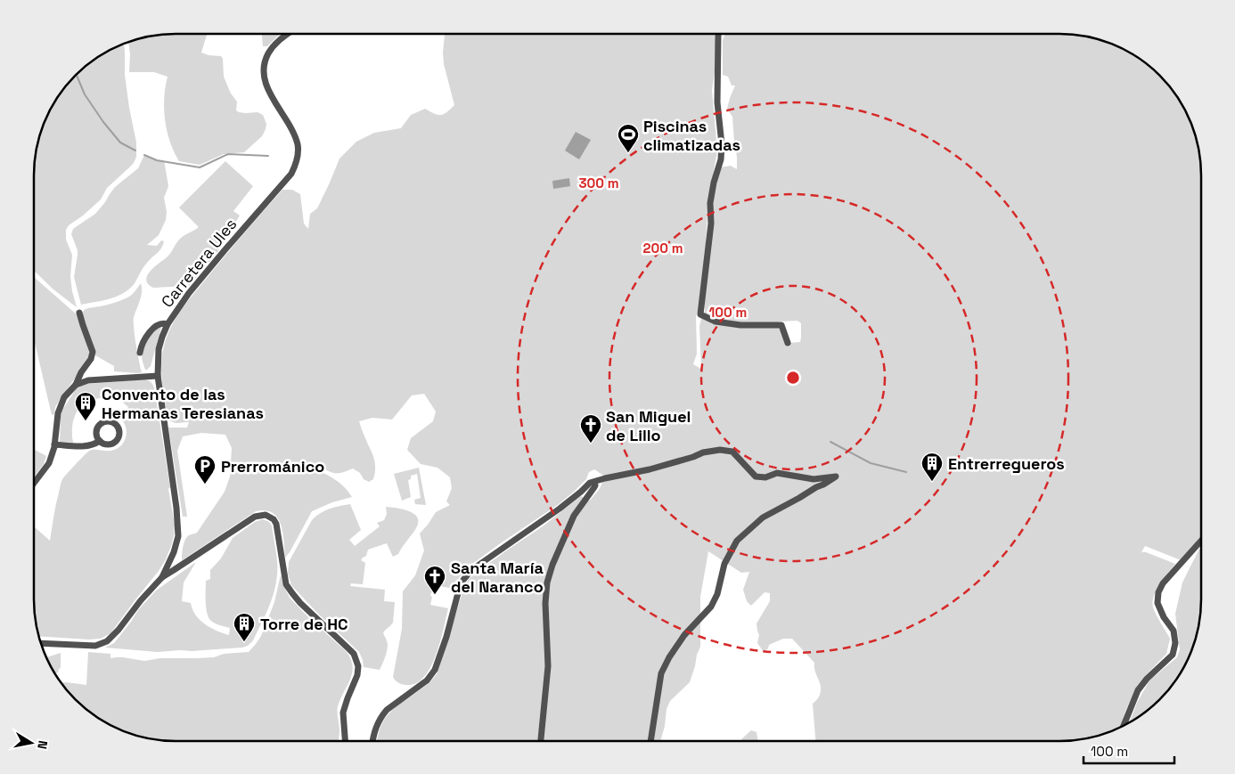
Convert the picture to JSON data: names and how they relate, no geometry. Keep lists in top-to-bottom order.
{
  "streets": {
    "street": ["Carretera Ules"]
  },
  "places": {
    "sports": ["Piscinas climatizadas"],
    "building": ["Convento de las Hermanas Teresianas", "Entrerregueros", "Torre de HC"],
    "church": ["San Miguel de Lillo", "Santa María del Naranco"],
    "parking": ["Prerrománico"]
  },
  "scale_bar": "100 m",
  "north": "right",
  "rings": ["300 m", "200 m", "100 m"]
}
